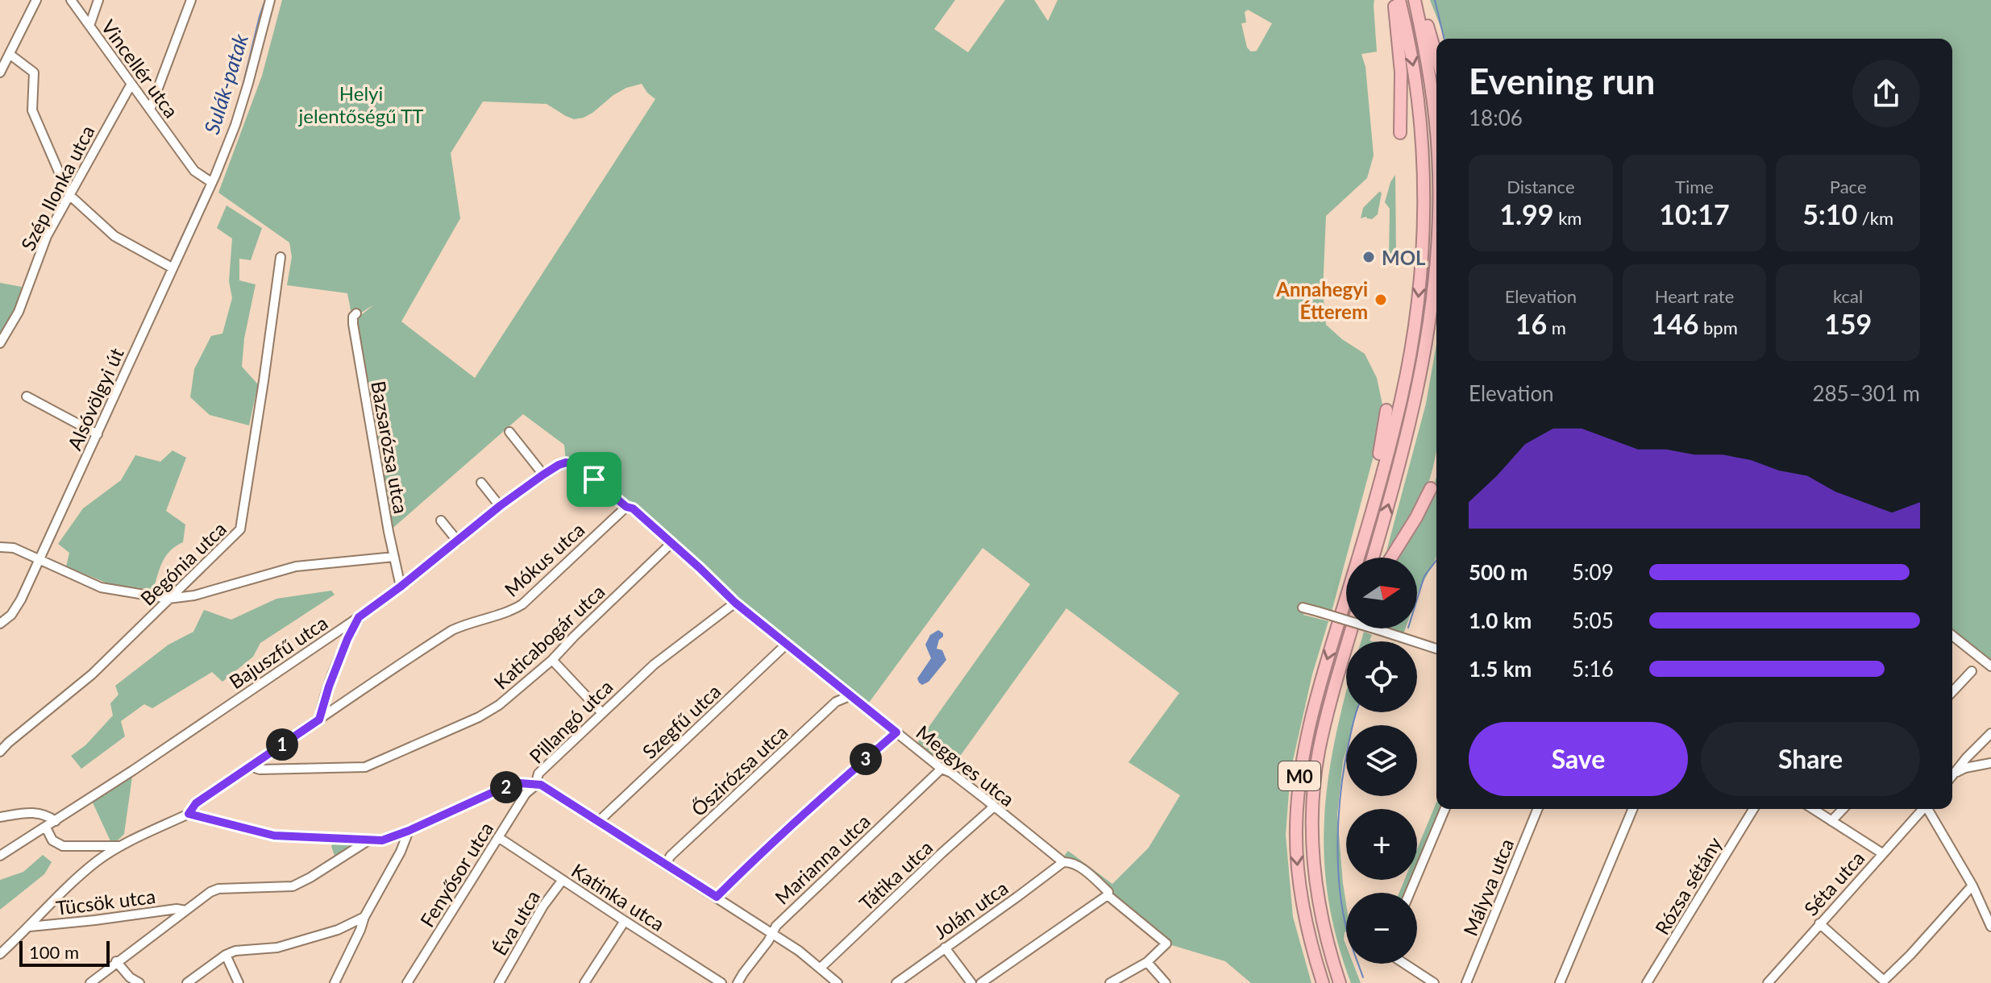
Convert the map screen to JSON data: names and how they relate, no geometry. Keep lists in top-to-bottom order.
{
  "streets": {
    "highway": ["M0"],
    "street": [
      "Vincellér utca",
      "Szép Ilonka utca",
      "Alsóvölgyi út",
      "Bazsarózsa utca",
      "Mókus utca",
      "Begónia utca",
      "Katicabogár utca",
      "Bajuszfű utca",
      "Pillangó utca",
      "Szegfű utca",
      "Meggyes utca",
      "Őszirózsa utca",
      "Marianna utca",
      "Fenyősor utca",
      "Tátika utca",
      "Séta utca",
      "Rózsa sétány",
      "Mályva utca",
      "Katinka utca",
      "Tücsök utca",
      "Jolán utca",
      "Éva utca"
    ]
  },
  "crossings": [
    ["Vincellér utca", "Szép Ilonka utca"],
    ["Vincellér utca", "Alsóvölgyi út"],
    ["Bazsarózsa utca", "Bajuszfű utca"],
    ["Mókus utca", "Katicabogár utca"],
    ["Mókus utca", "Pillangó utca"],
    ["Mókus utca", "Meggyes utca"],
    ["Mókus utca", "Tücsök utca"],
    ["Katicabogár utca", "Meggyes utca"],
    ["Bajuszfű utca", "Meggyes utca"],
    ["Pillangó utca", "Meggyes utca"],
    ["Pillangó utca", "Fenyősor utca"],
    ["Szegfű utca", "Meggyes utca"],
    ["Meggyes utca", "Őszirózsa utca"],
    ["Meggyes utca", "Marianna utca"],
    ["Meggyes utca", "Tátika utca"],
    ["Meggyes utca", "Jolán utca"],
    ["Fenyősor utca", "Katinka utca"],
    ["Katinka utca", "Éva utca"]
  ],
  "water": ["Sulák-patak"],
  "parks": ["Helyi jelentőségű TT"],
  "places": ["MOL", "Annahegyi Étterem"],
  "scale_bar": "100 m",
  "north": "right",
  "page": {
    "heading": ["Evening run", "18:06"],
    "stats": [
      ["Distance", "1.99 km"],
      ["Time", "10:17"],
      ["Pace", "5:10 /km"],
      ["Elevation", "16 m"],
      ["Heart rate", "146 bpm"],
      ["kcal", "159"]
    ],
    "chart": ["Elevation", "285–301 m"],
    "list": [
      {
        "name": "500 m",
        "note": "5:09"
      },
      {
        "name": "1.0 km",
        "note": "5:05"
      },
      {
        "name": "1.5 km",
        "note": "5:16"
      }
    ],
    "map_buttons": ["+", "−"],
    "buttons": ["Save", "Share"],
    "pins": ["1", "3", "2"],
    "scale": "100 m"
  }
}
